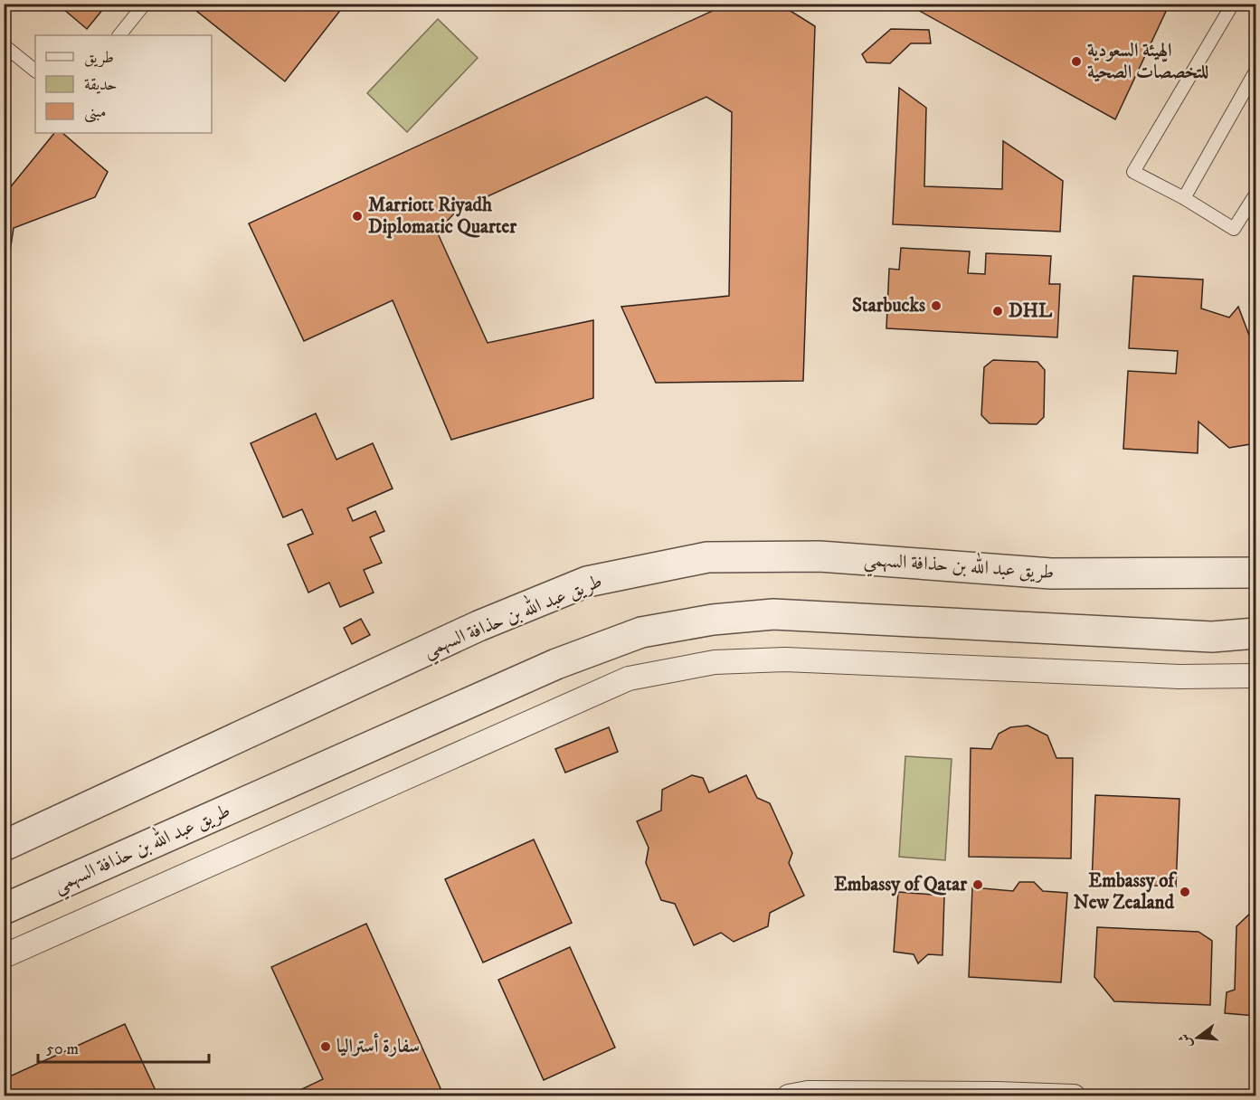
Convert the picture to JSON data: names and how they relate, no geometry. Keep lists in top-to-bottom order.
{
  "streets": {
    "street": ["طريق عبد الله بن حذافة السهمي"]
  },
  "places": [
    "الهيئة السعودية للتخصصّات الصحية",
    "Marriott Riyadh Diplomatic Quarter",
    "Starbucks",
    "DHL",
    "Embassy of Qatar",
    "Embassy of New Zealand",
    "سفارة أستراليا"
  ],
  "legend": ["طريق", "حديقة", "مبنى"],
  "scale_bar": "50 m",
  "north": "left"
}
